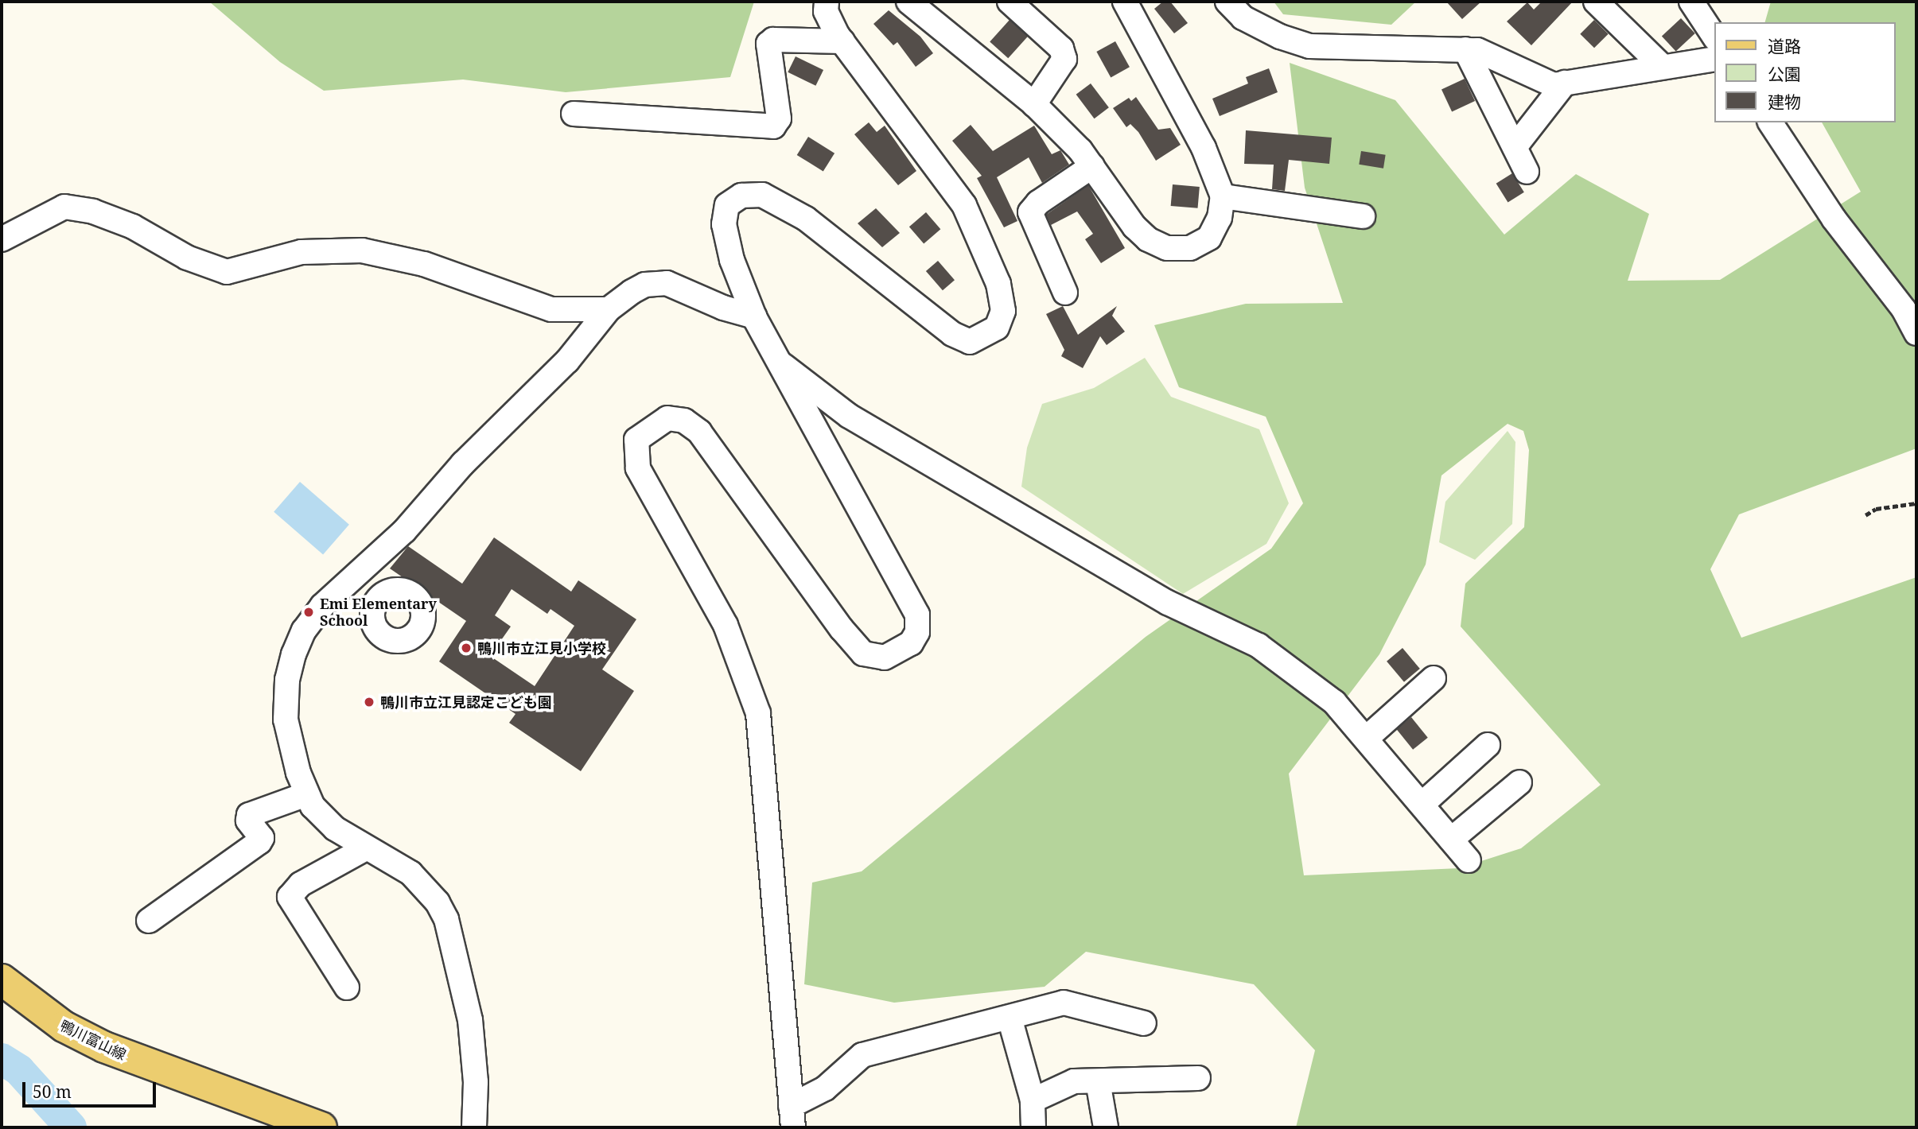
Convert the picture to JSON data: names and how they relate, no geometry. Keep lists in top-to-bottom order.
{
  "streets": {
    "main road": ["鴨川富山線"]
  },
  "places": ["Emi Elementary School", "鴨川市立江見小学校", "鴨川市立江見認定こども園"],
  "legend": ["道路", "公園", "建物"],
  "scale_bar": "50 m"
}
